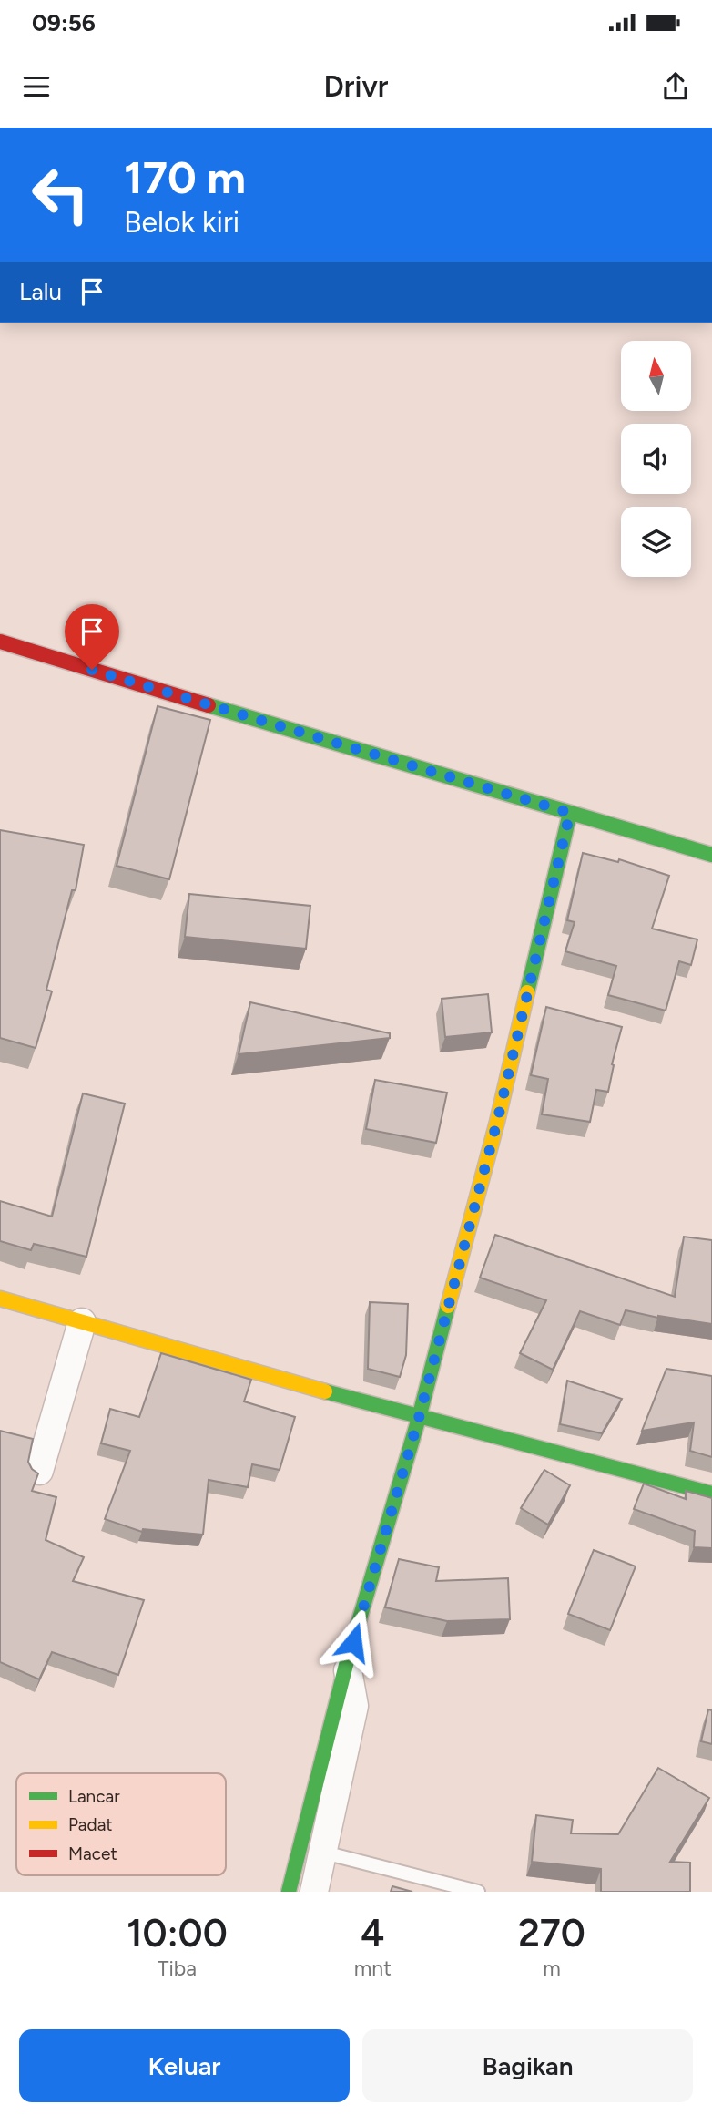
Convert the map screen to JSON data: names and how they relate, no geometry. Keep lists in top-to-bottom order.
{
  "legend": ["Lancar", "Padat", "Macet"],
  "north": "top",
  "page": {
    "status": "09:56",
    "header": "Drivr",
    "turn": ["170 m", "Belok kiri"],
    "then": "Lalu",
    "eta": [
      "10:00",
      "Tiba",
      "4",
      "mnt",
      "270",
      "m"
    ],
    "buttons": ["Keluar", "Bagikan"]
  }
}
